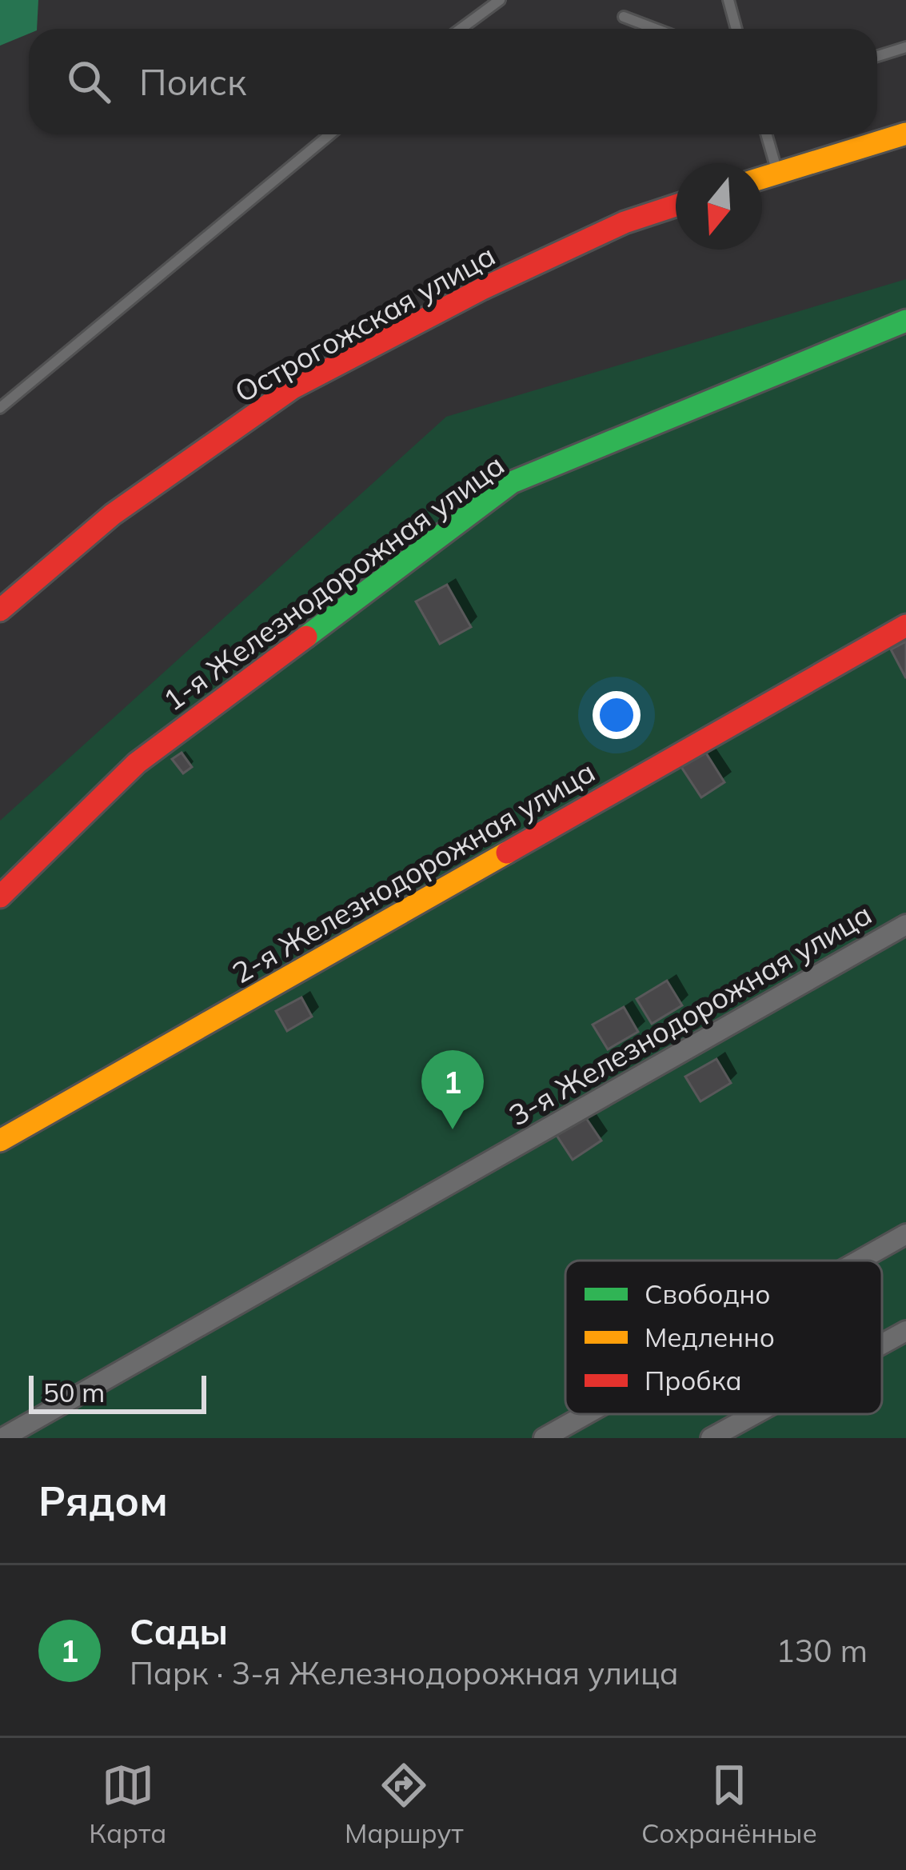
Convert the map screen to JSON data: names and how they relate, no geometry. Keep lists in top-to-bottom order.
{
  "streets": {
    "street": [
      "Острогожская улица",
      "1-я Железнодорожная улица",
      "2-я Железнодорожная улица",
      "3-я Железнодорожная улица"
    ]
  },
  "legend": ["Свободно", "Медленно", "Пробка"],
  "scale_bar": "50 m",
  "north": "bottom",
  "page": {
    "search": "Поиск",
    "pins": "1",
    "scale": "50 m",
    "heading": "Рядом",
    "list": [
      {
        "mark": "1",
        "name": "Сады",
        "note": "Парк · 3-я Железнодорожная улица",
        "value": "130 m"
      }
    ],
    "nav": ["Карта", "Маршрут", "Сохранённые"]
  }
}
